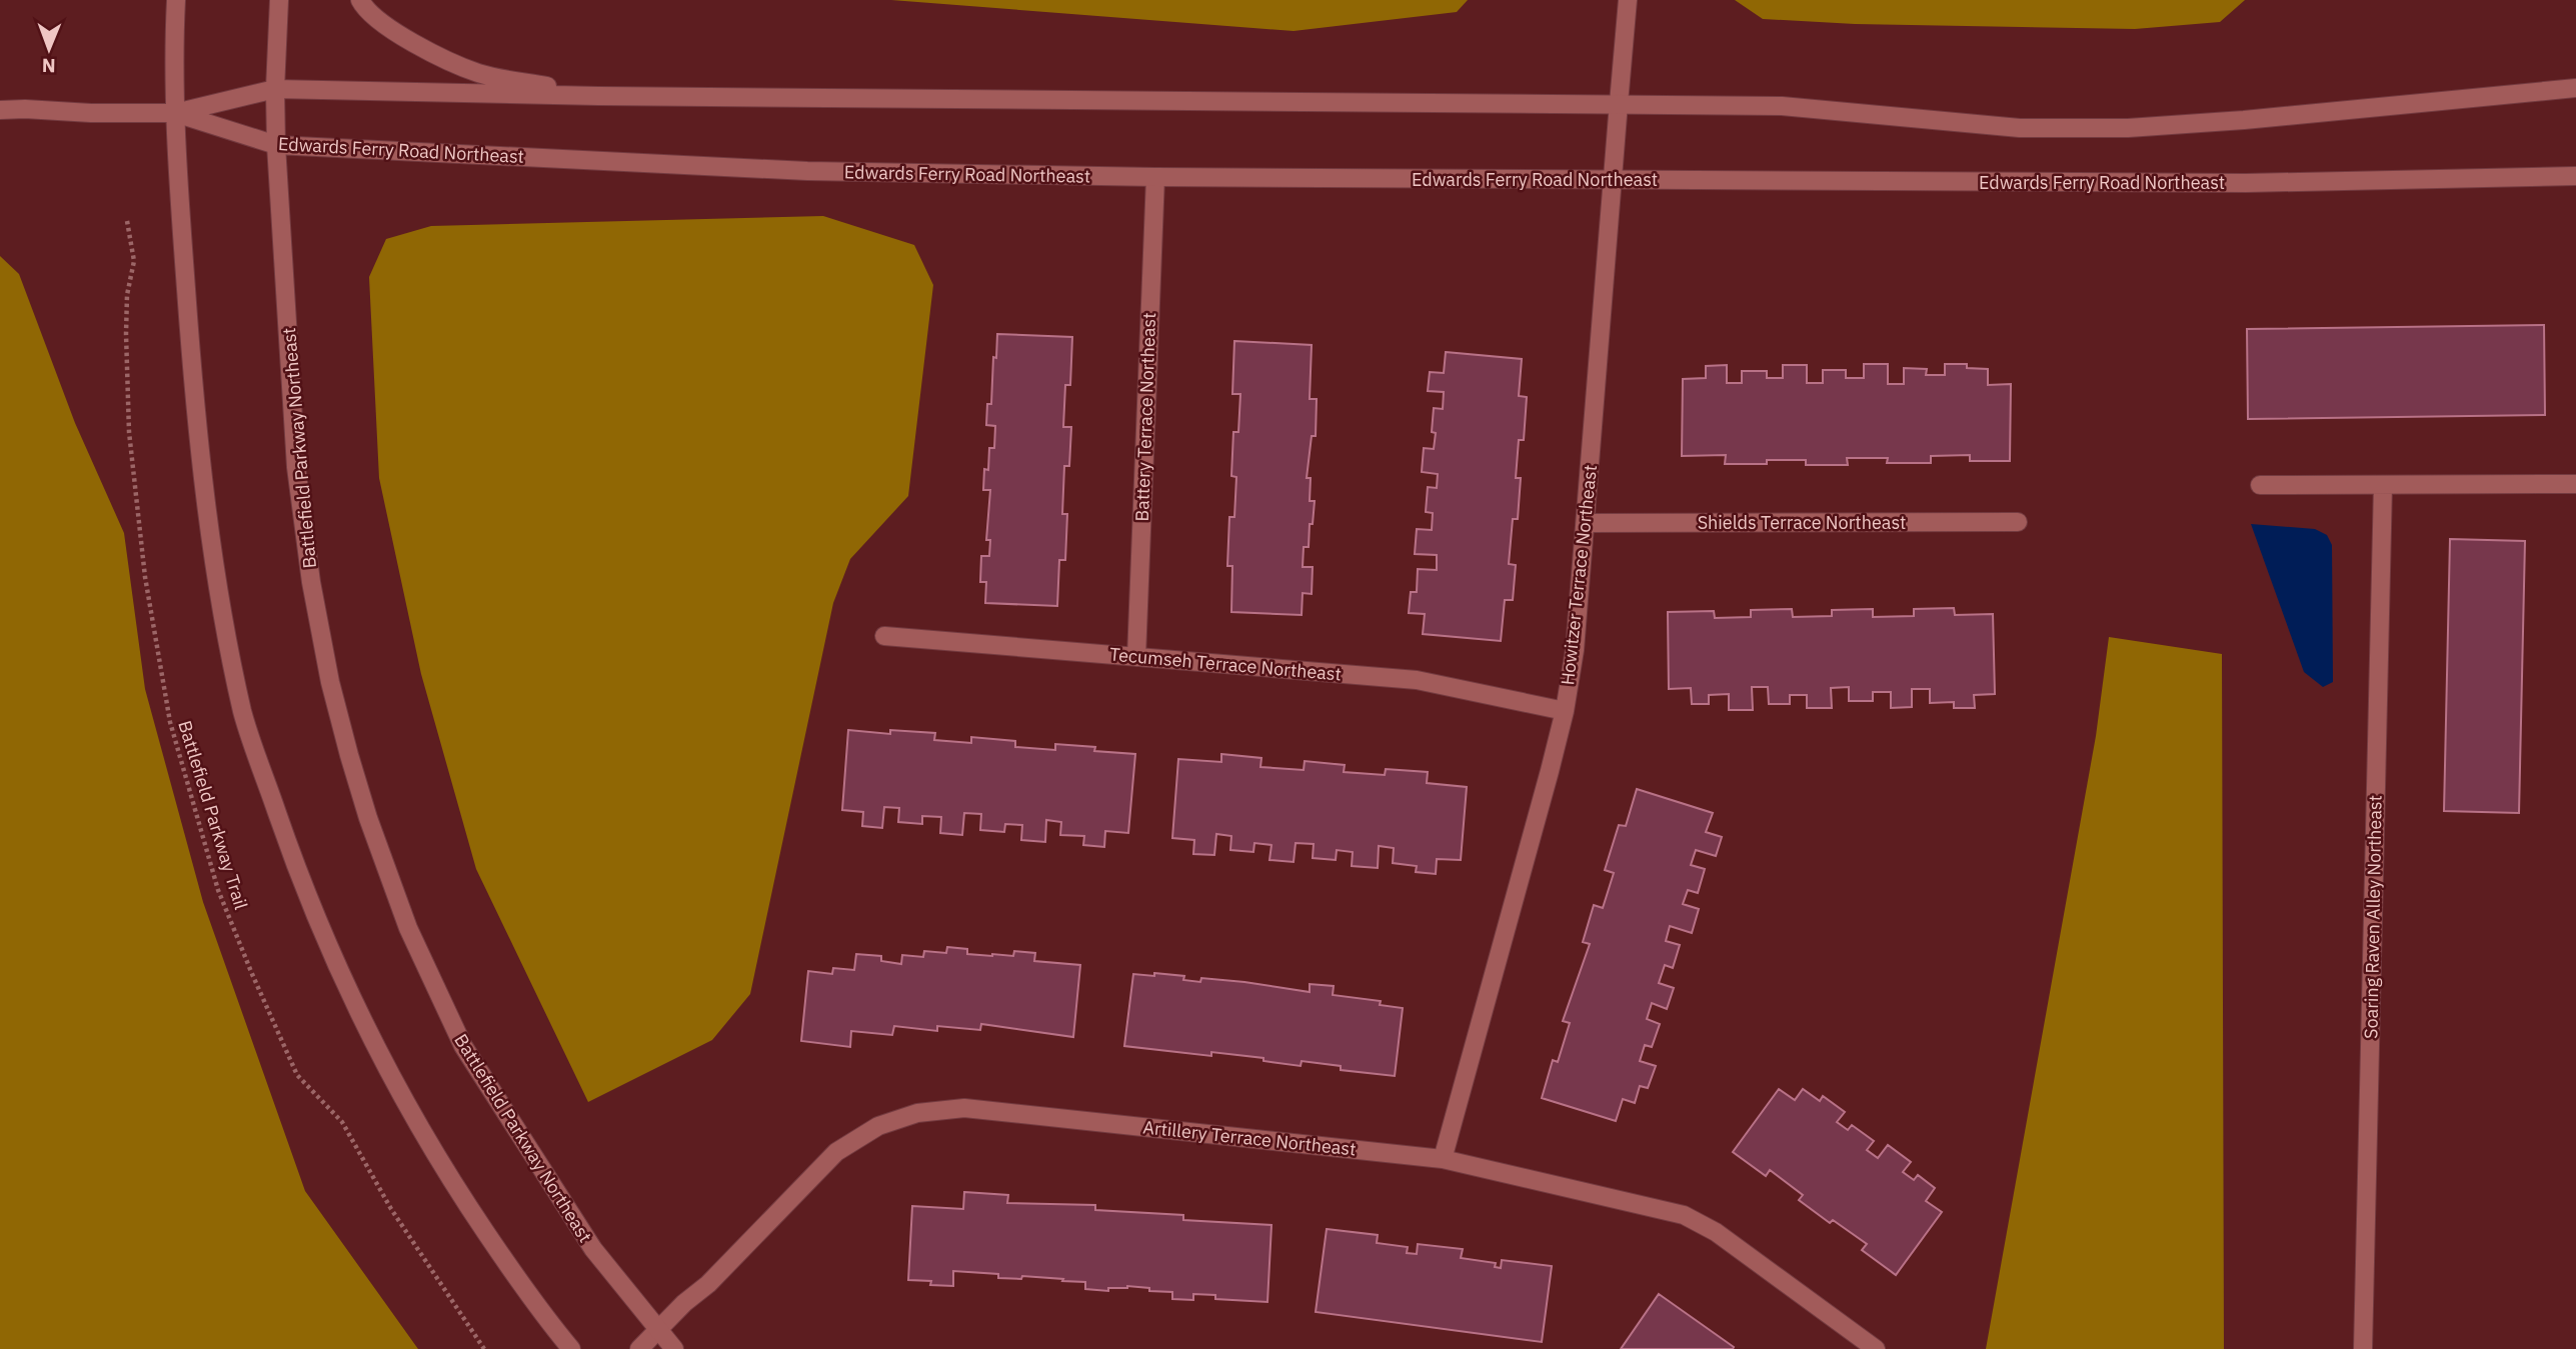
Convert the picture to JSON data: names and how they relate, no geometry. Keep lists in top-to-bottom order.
{
  "streets": {
    "main road": [
      "Edwards Ferry Road Northeast",
      "Battery Terrace Northeast",
      "Battlefield Parkway Northeast",
      "Shields Terrace Northeast",
      "Howitzer Terrace Northeast",
      "Tecumseh Terrace Northeast",
      "Soaring Raven Alley Northeast",
      "Artillery Terrace Northeast"
    ],
    "path": ["Battlefield Parkway Trail"]
  },
  "crossings": [
    ["Edwards Ferry Road Northeast", "Battery Terrace Northeast"],
    ["Edwards Ferry Road Northeast", "Battlefield Parkway Northeast"],
    ["Edwards Ferry Road Northeast", "Howitzer Terrace Northeast"],
    ["Battery Terrace Northeast", "Tecumseh Terrace Northeast"],
    ["Battlefield Parkway Northeast", "Artillery Terrace Northeast"],
    ["Shields Terrace Northeast", "Howitzer Terrace Northeast"],
    ["Howitzer Terrace Northeast", "Tecumseh Terrace Northeast"],
    ["Howitzer Terrace Northeast", "Artillery Terrace Northeast"]
  ],
  "north": "bottom"
}
